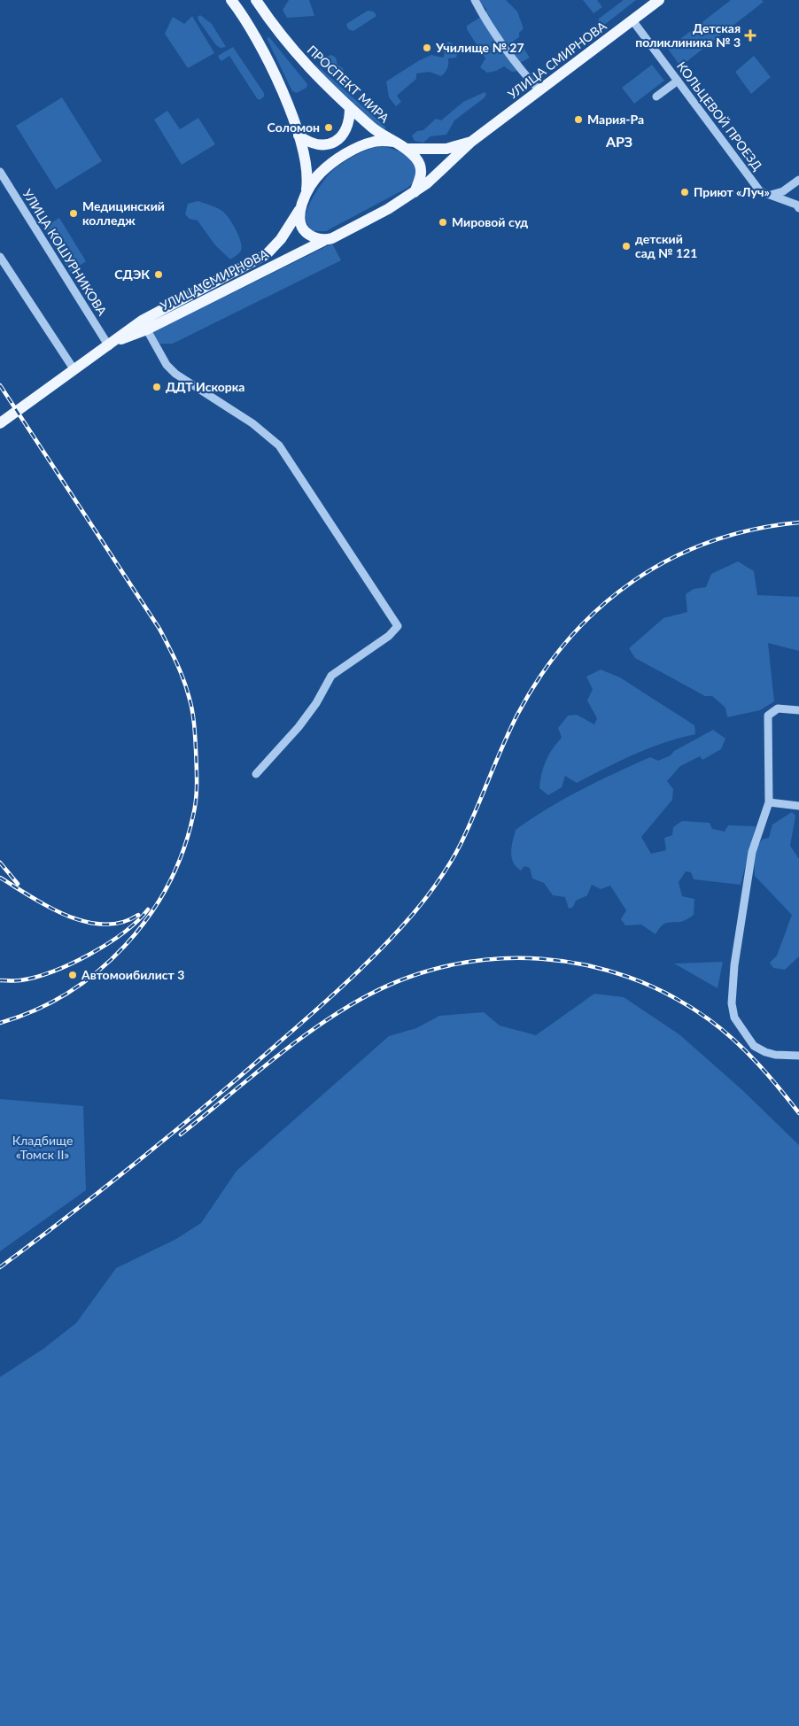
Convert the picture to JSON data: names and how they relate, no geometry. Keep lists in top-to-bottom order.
{
  "streets": {
    "main road": ["УЛИЦА СМИРНОВА", "ПРОСПЕКТ МИРА"],
    "street": ["КОЛЬЦЕВОЙ ПРОЕЗД", "УЛИЦА КОШУРНИКОВА"]
  },
  "crossings": [
    ["УЛИЦА СМИРНОВА", "ПРОСПЕКТ МИРА"],
    ["УЛИЦА СМИРНОВА", "КОЛЬЦЕВОЙ ПРОЕЗД"],
    ["УЛИЦА СМИРНОВА", "УЛИЦА КОШУРНИКОВА"]
  ],
  "districts": ["АРЗ"],
  "parks": ["Кладбище «Томск II»"],
  "places": {
    "health": ["Детская поликлиника № 3"],
    "other": [
      "Училище № 27",
      "Мария-Ра",
      "Соломон",
      "Приют «Луч»",
      "Медицинский колледж",
      "Мировой суд",
      "детский сад № 121",
      "СДЭК",
      "ДДТ Искорка",
      "Автомоибилист 3"
    ]
  }
}
